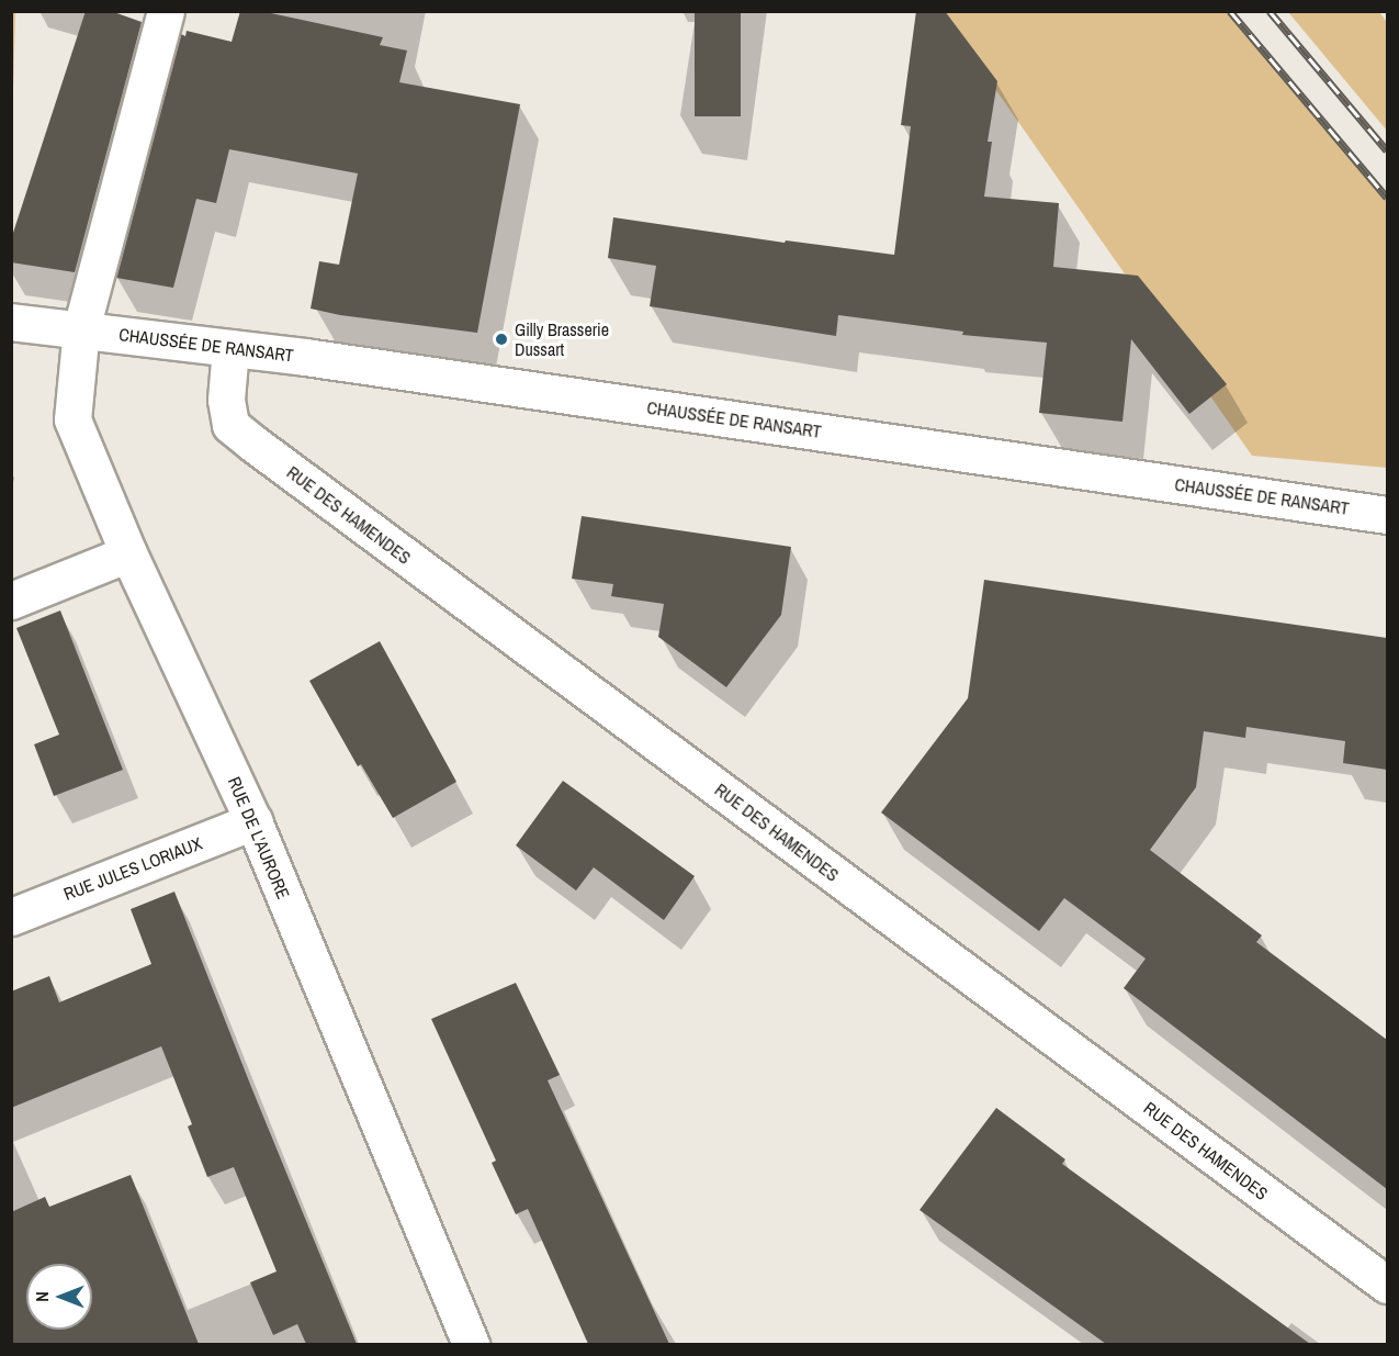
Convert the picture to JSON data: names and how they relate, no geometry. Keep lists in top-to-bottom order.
{
  "streets": {
    "street": [
      "CHAUSSÉE DE RANSART",
      "RUE DES HAMENDES",
      "RUE DE L'AURORE",
      "RUE JULES LORIAUX"
    ]
  },
  "crossings": [
    ["CHAUSSÉE DE RANSART", "RUE DES HAMENDES"],
    ["CHAUSSÉE DE RANSART", "RUE DE L'AURORE"],
    ["RUE DE L'AURORE", "RUE JULES LORIAUX"]
  ],
  "places": ["Gilly Brasserie Dussart"],
  "north": "left"
}
